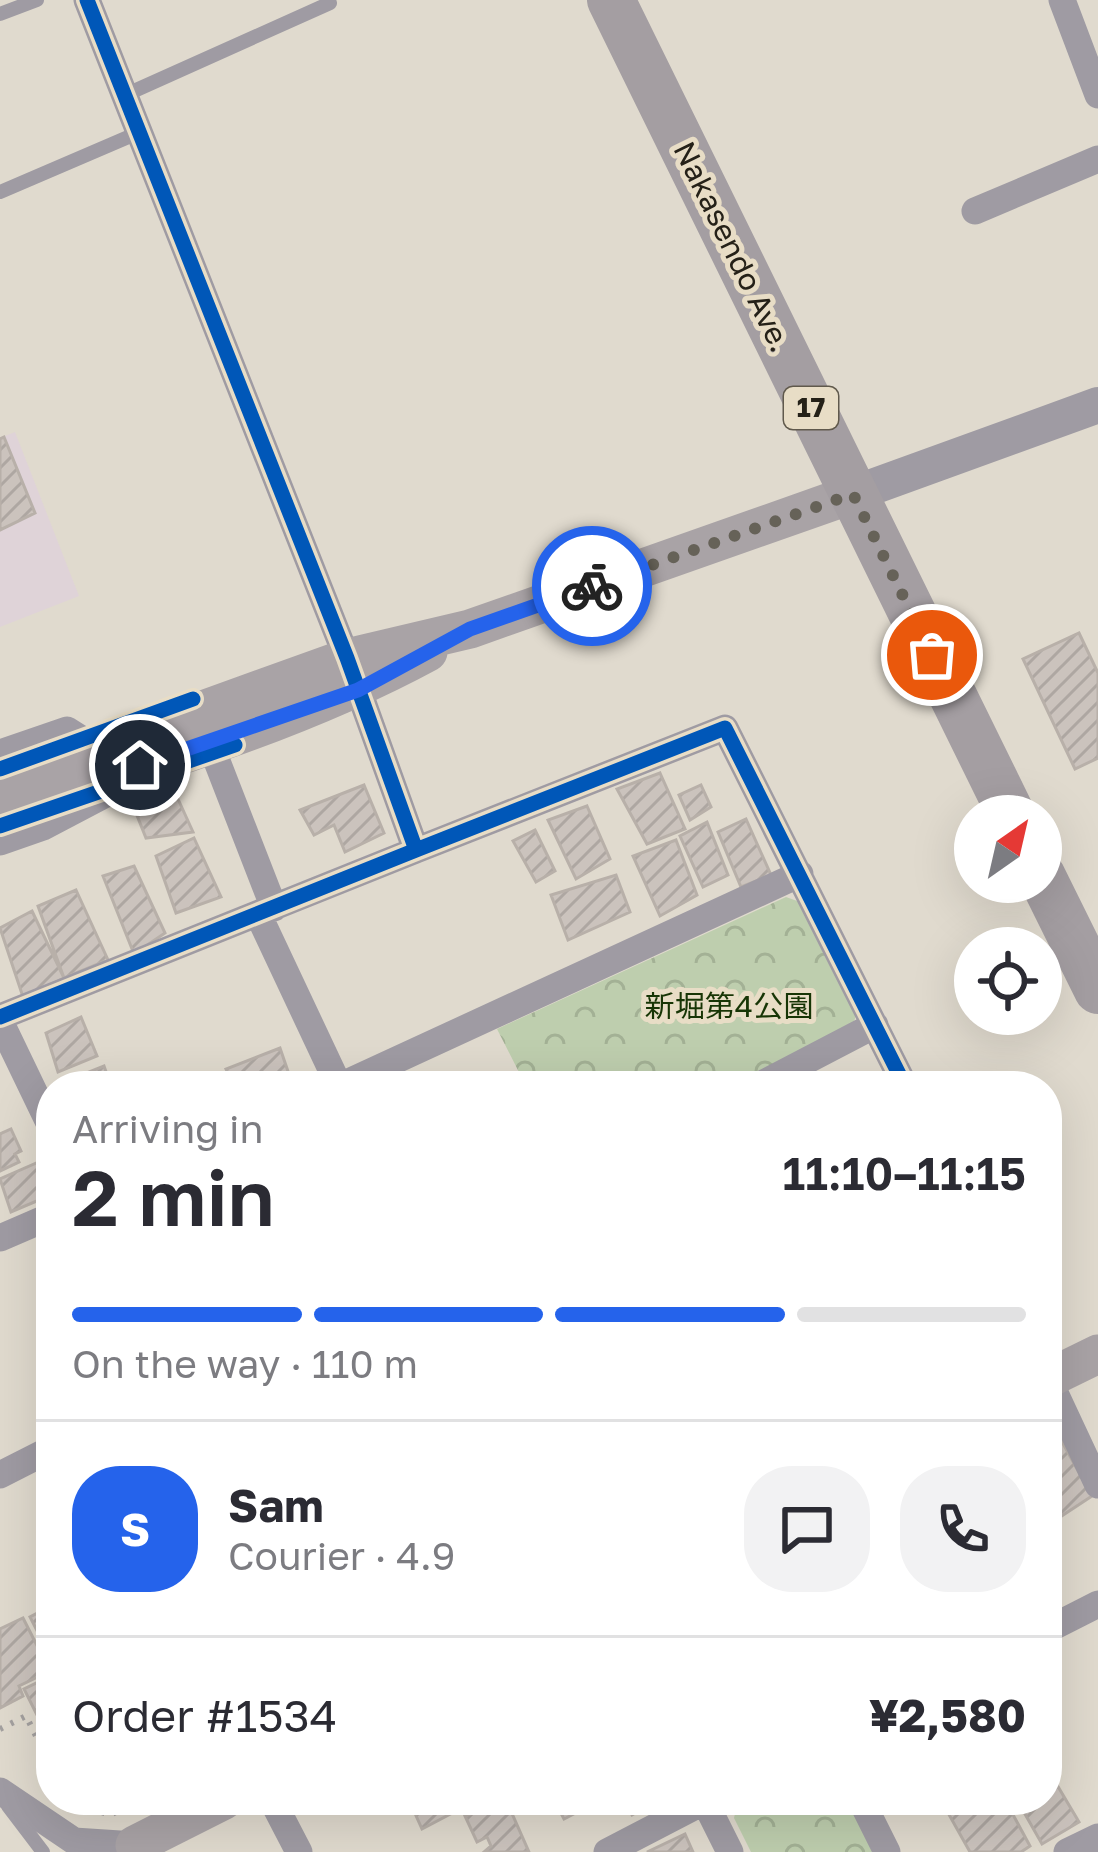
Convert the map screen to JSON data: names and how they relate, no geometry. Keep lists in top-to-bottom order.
{
  "streets": {
    "highway": ["Nakasendo Ave.", "17"]
  },
  "parks": ["新堀第4公園"],
  "north": "top right",
  "page": {
    "heading": ["2 min", "Arriving in", "11:10–11:15"],
    "panel": [
      "Sam",
      "Courier · 4.9",
      "Order #1534",
      "¥2,580"
    ],
    "bar": "On the way · 110 m",
    "round": "S"
  }
}
